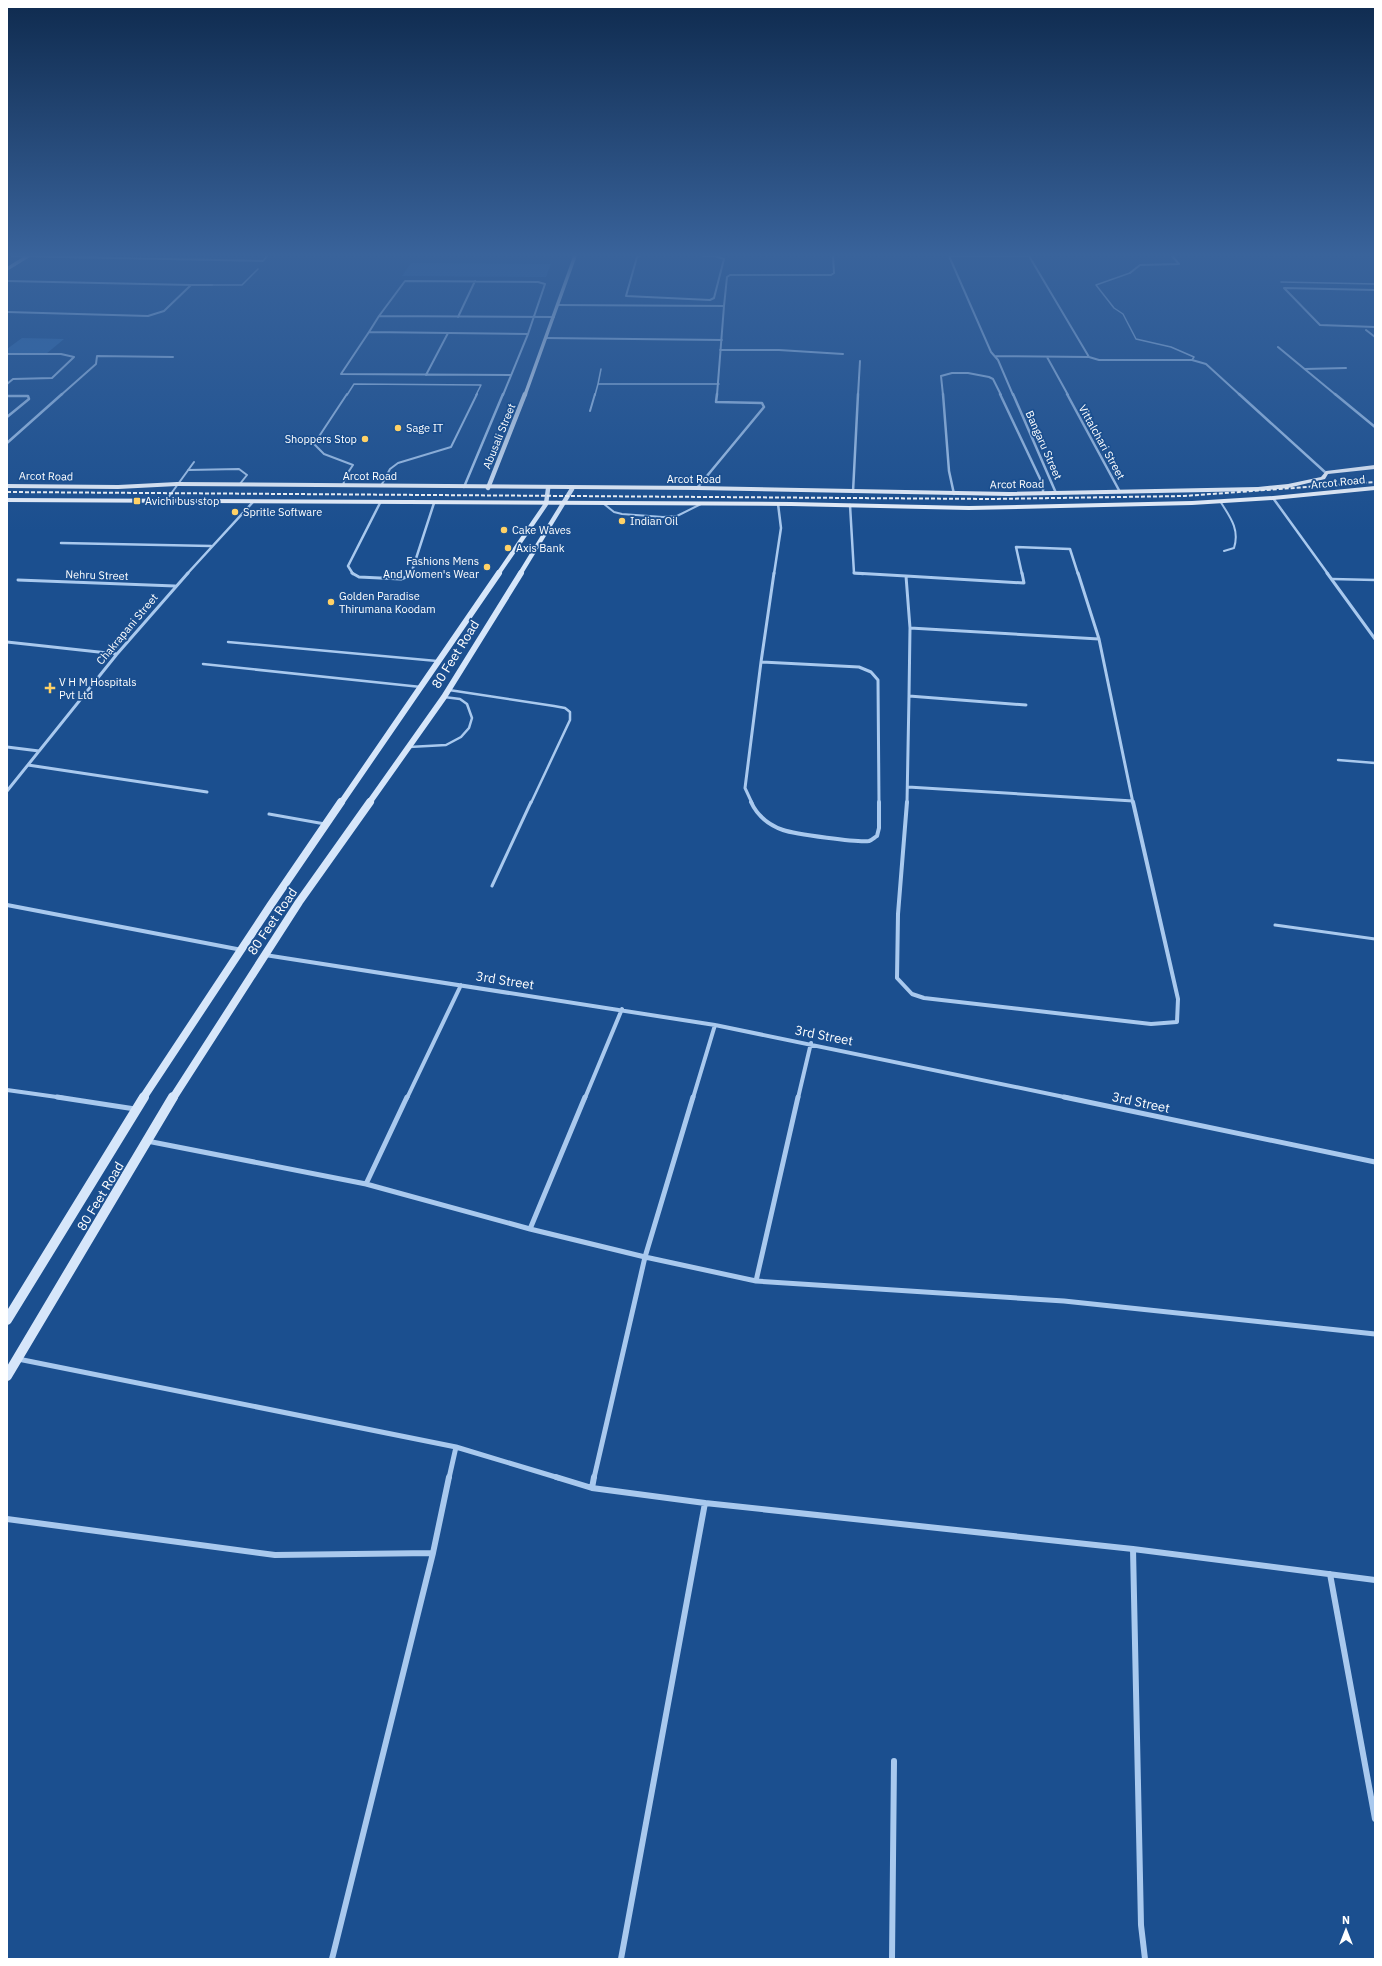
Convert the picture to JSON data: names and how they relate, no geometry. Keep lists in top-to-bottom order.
{
  "streets": {
    "main road": ["Arcot Road"],
    "street": [
      "Abusali Street",
      "Vittalchari Street",
      "Bangaru Street",
      "Nehru Street",
      "Chakrapani Street",
      "80 Feet Road",
      "3rd Street"
    ]
  },
  "crossings": [
    ["Abusali Street", "Arcot Road"],
    ["Vittalchari Street", "Arcot Road"],
    ["Bangaru Street", "Arcot Road"],
    ["Arcot Road", "Chakrapani Street"],
    ["Arcot Road", "80 Feet Road"],
    ["Nehru Street", "Chakrapani Street"],
    ["80 Feet Road", "3rd Street"]
  ],
  "places": {
    "other": [
      "Sage IT",
      "Shoppers Stop",
      "Spritle Software",
      "Indian Oil",
      "Cake Waves",
      "Axis Bank",
      "Fashions Mens And Women's Wear",
      "Golden Paradise Thirumana Koodam"
    ],
    "transit": ["Avichi bus stop"],
    "health": ["V H M Hospitals Pvt Ltd"]
  },
  "north": "top"
}
